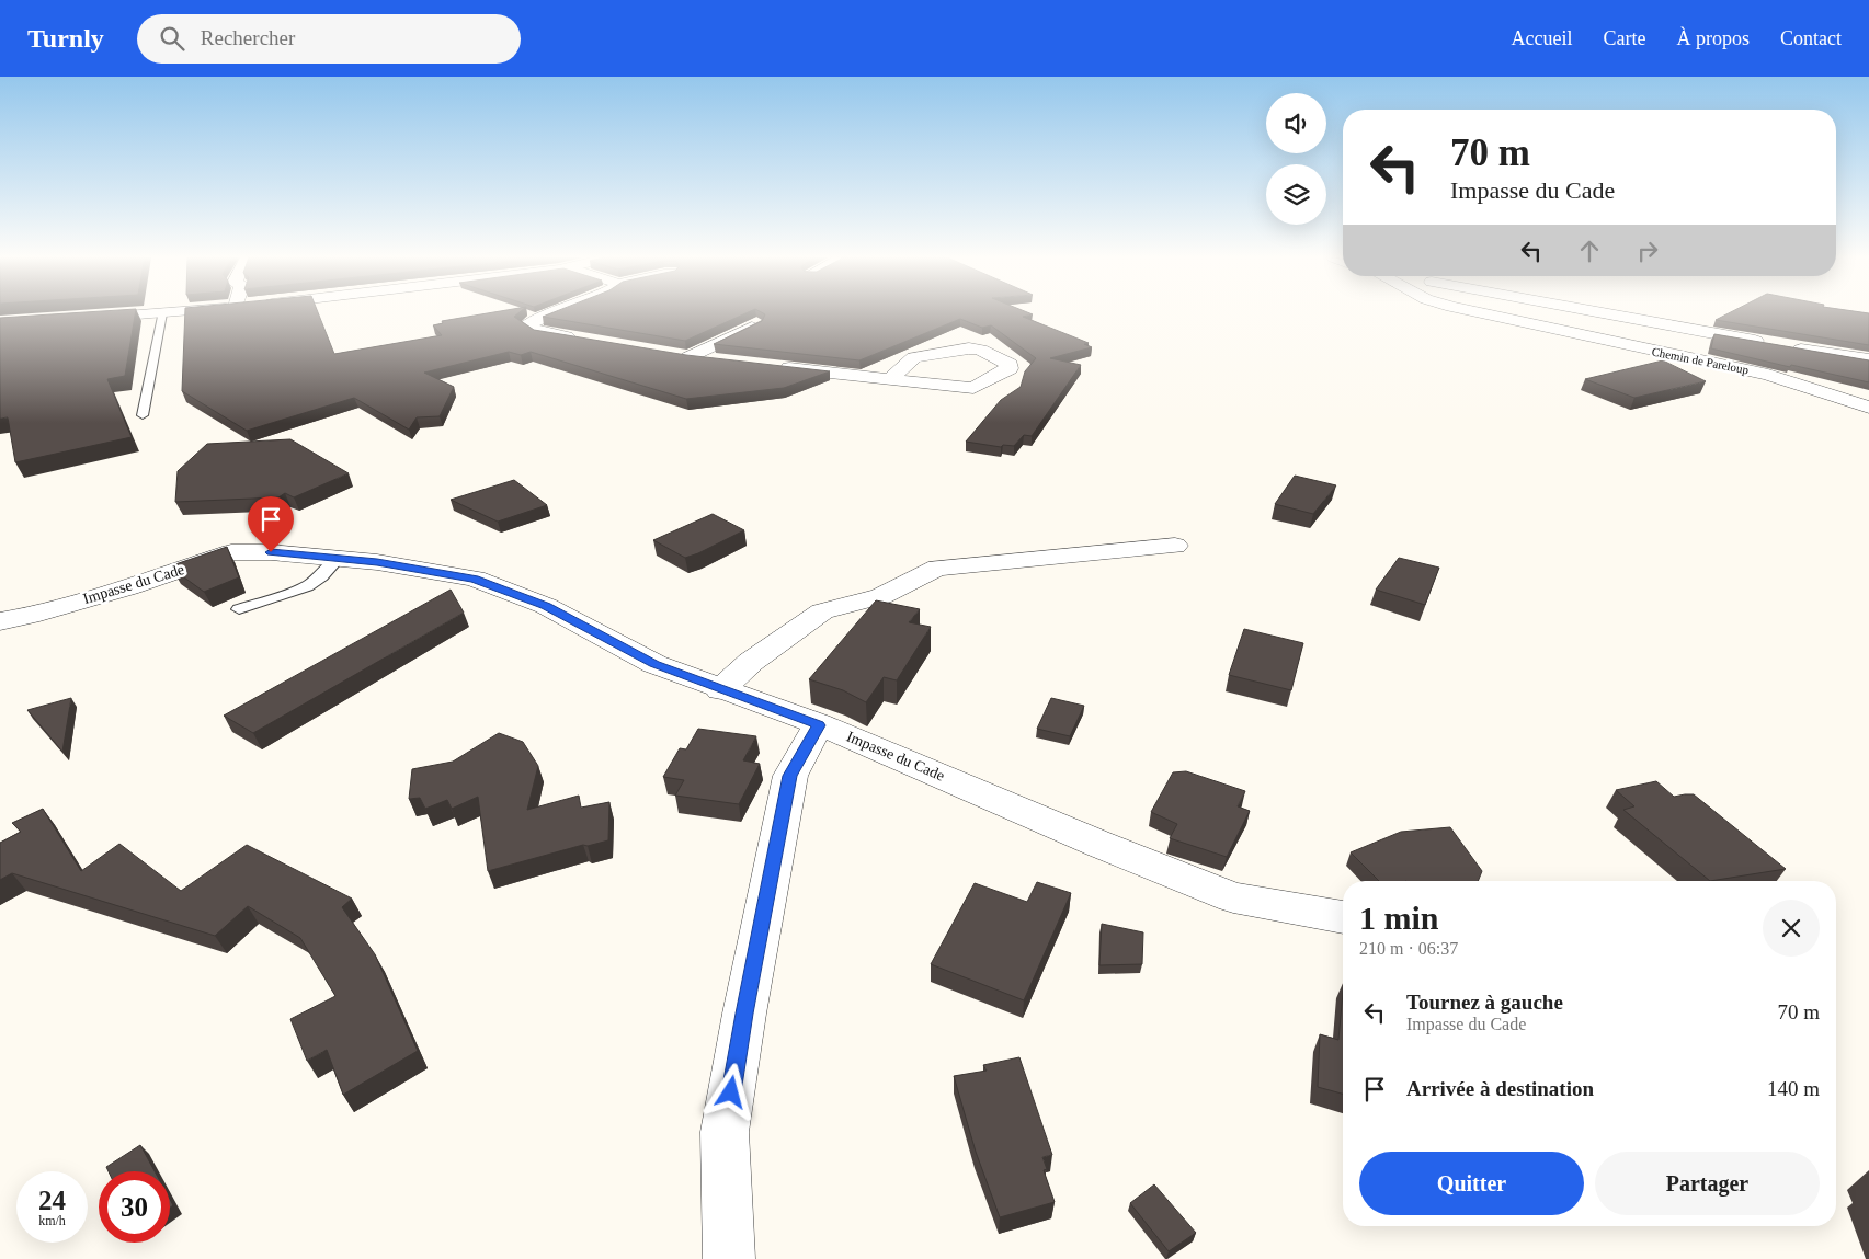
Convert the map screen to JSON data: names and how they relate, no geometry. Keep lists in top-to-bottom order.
{
  "streets": {
    "street": ["Chemin de Pareloup", "Impasse du Cade"]
  },
  "page": {
    "header": "Turnly",
    "search": "Rechercher",
    "nav": [
      "Accueil",
      "Carte",
      "À propos",
      "Contact"
    ],
    "turn": ["70 m", "Impasse du Cade"],
    "heading": ["1 min", "210 m · 06:37"],
    "list": [
      {
        "name": "Tournez à gauche",
        "note": "Impasse du Cade",
        "value": "70 m"
      },
      {
        "name": "Arrivée à destination",
        "value": "140 m"
      }
    ],
    "buttons": ["Quitter", "Partager"],
    "speed": "24 km/h",
    "limit": "30"
  }
}
